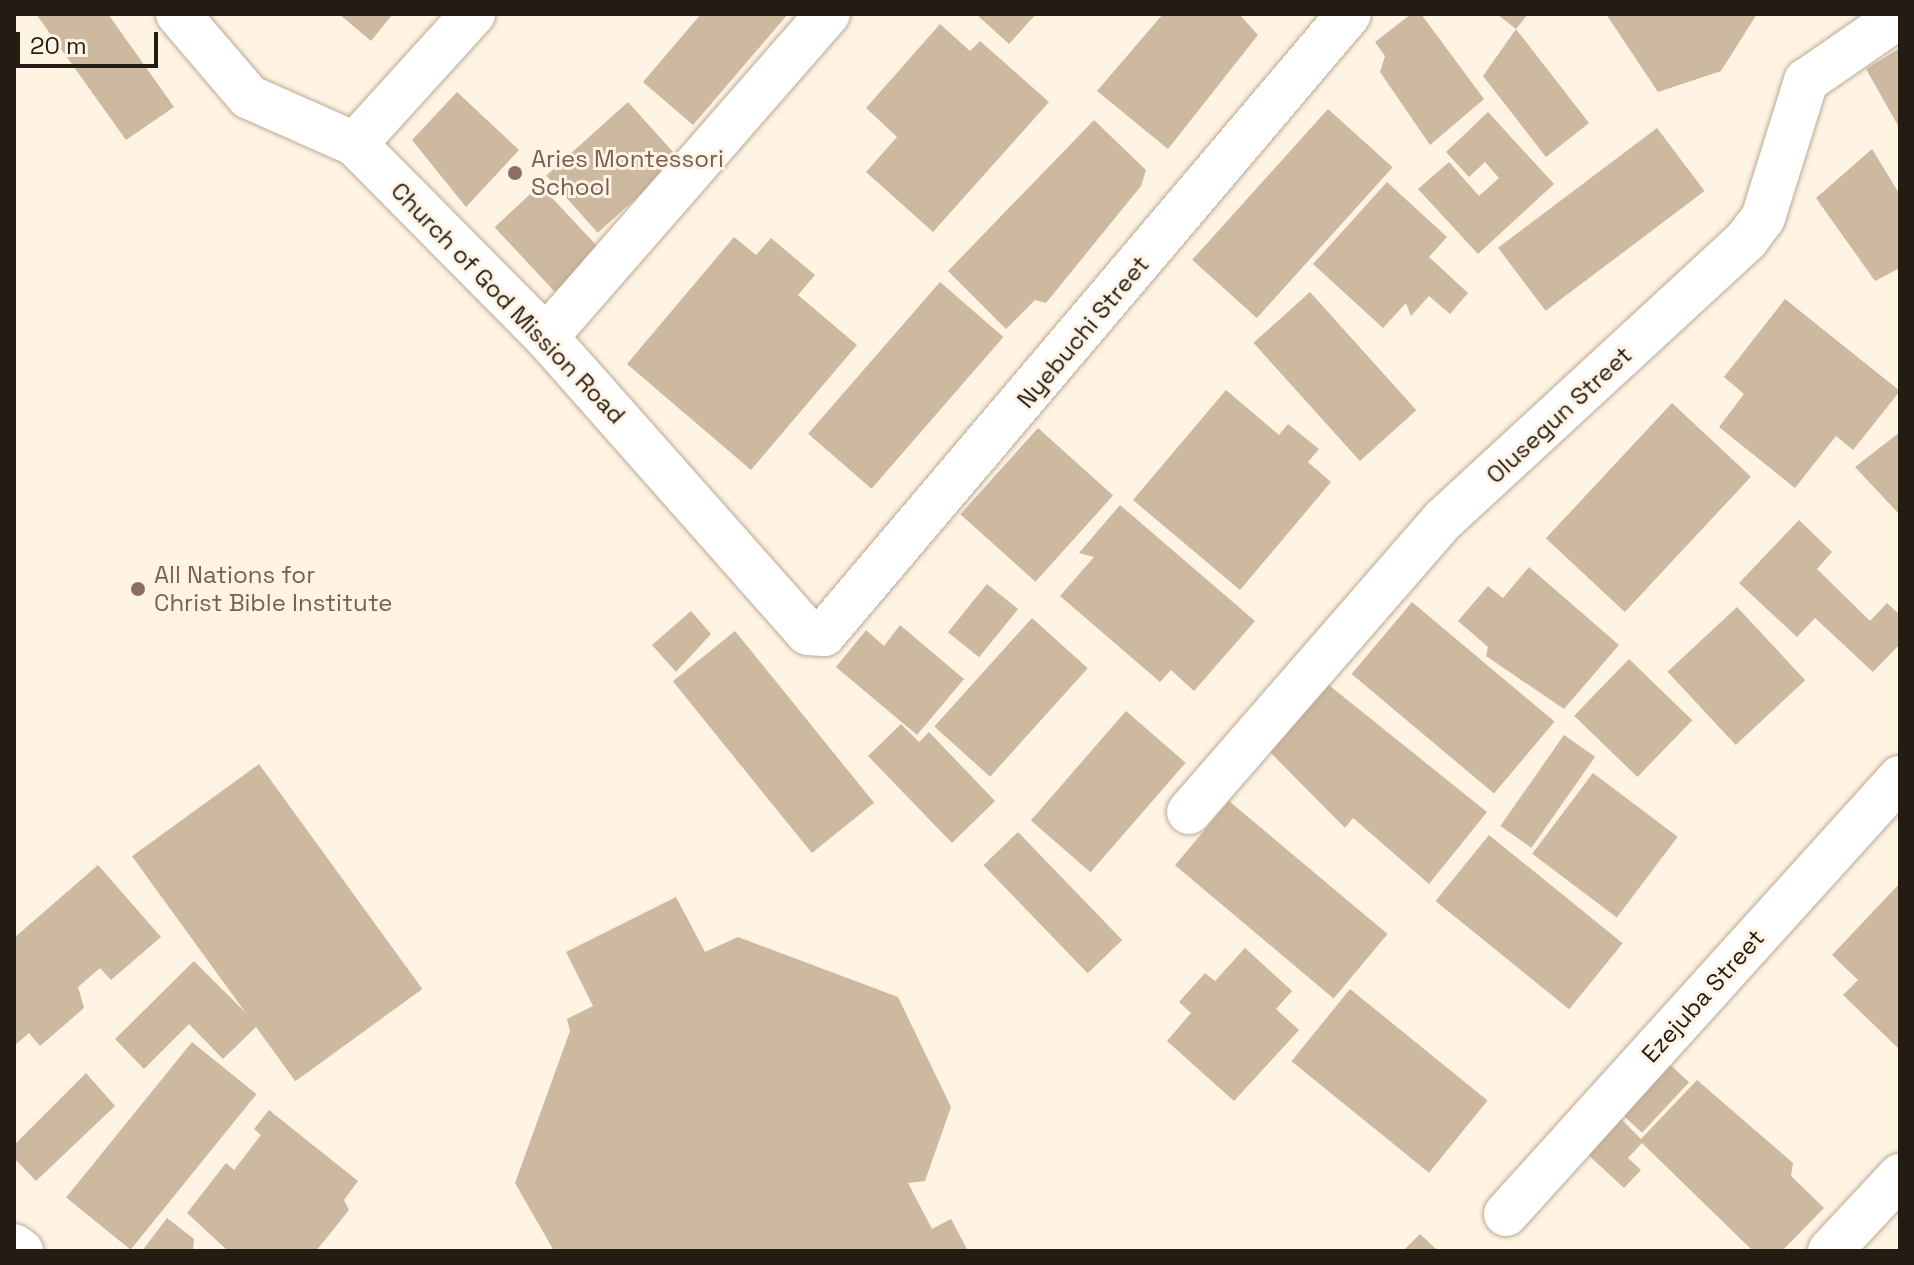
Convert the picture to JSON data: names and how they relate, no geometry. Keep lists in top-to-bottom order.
{
  "streets": {
    "street": [
      "Church of God Mission Road",
      "Nyebuchi Street",
      "Olusegun Street",
      "Ezejuba Street"
    ]
  },
  "crossings": [
    ["Church of God Mission Road", "Nyebuchi Street"]
  ],
  "places": ["Aries Montessori School", "All Nations for Christ Bible Institute"],
  "scale_bar": "20 m"
}
